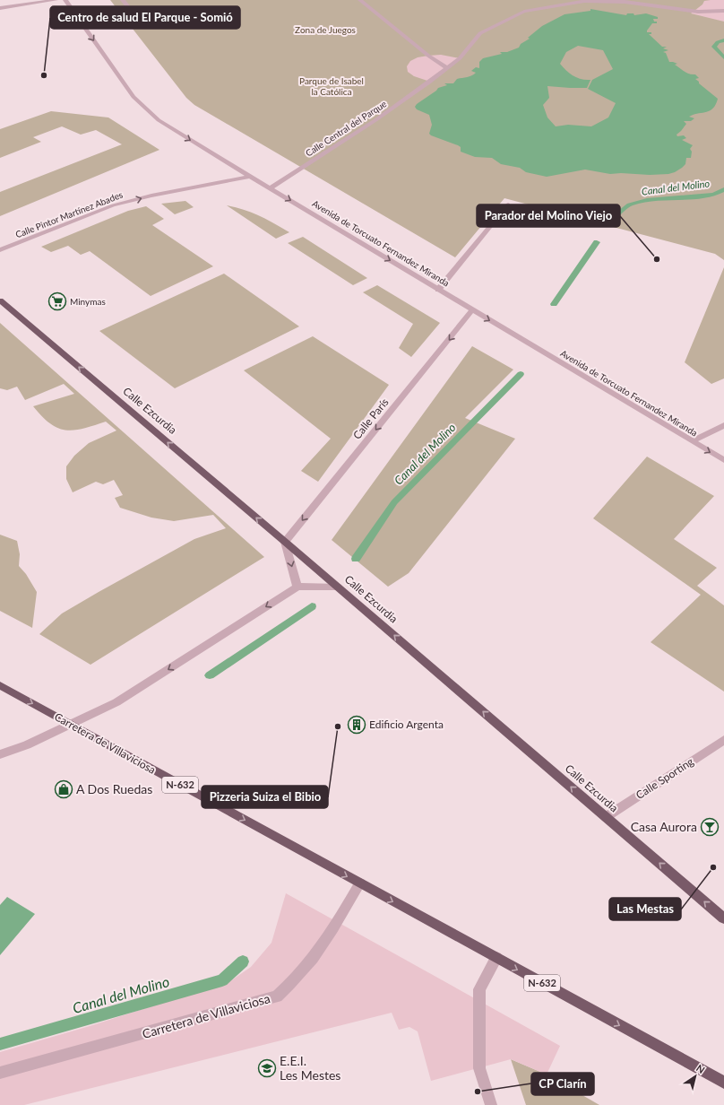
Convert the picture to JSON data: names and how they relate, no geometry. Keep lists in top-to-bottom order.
{
  "streets": {
    "main road": ["Calle Ezcurdia", "Carretera de Villaviciosa", "N-632"],
    "street": [
      "Calle Central del Parque",
      "Calle Pintor Martínez Abades",
      "Avenida de Torcuato Fernandez Miranda",
      "Calle París",
      "Calle Sporting"
    ]
  },
  "crossings": [
    ["Calle Central del Parque", "Avenida de Torcuato Fernandez Miranda"],
    ["Calle Pintor Martínez Abades", "Avenida de Torcuato Fernandez Miranda"],
    ["Avenida de Torcuato Fernandez Miranda", "Calle París"],
    ["Calle Ezcurdia", "Calle París"],
    ["Calle Ezcurdia", "Calle Sporting"]
  ],
  "one_way": [
    "Calle Pintor Martínez Abades",
    "Avenida de Torcuato Fernandez Miranda",
    "Calle Ezcurdia",
    "Calle París",
    "Carretera de Villaviciosa"
  ],
  "water": ["Canal del Molino"],
  "parks": ["Zona de Juegos", "Parque de Isabel la Católica"],
  "places": {
    "other": [
      "Centro de salud El Parque - Somió",
      "Parador del Molino Viejo",
      "Pizzeria Suiza el Bibio",
      "Las Mestas",
      "CP Clarín"
    ],
    "supermarket": ["Minymas"],
    "building": ["Edificio Argenta"],
    "shop": ["A Dos Ruedas"],
    "bar": ["Casa Aurora"],
    "school or university": ["E.E.I. Les Mestes"]
  },
  "north": "top right"
}
